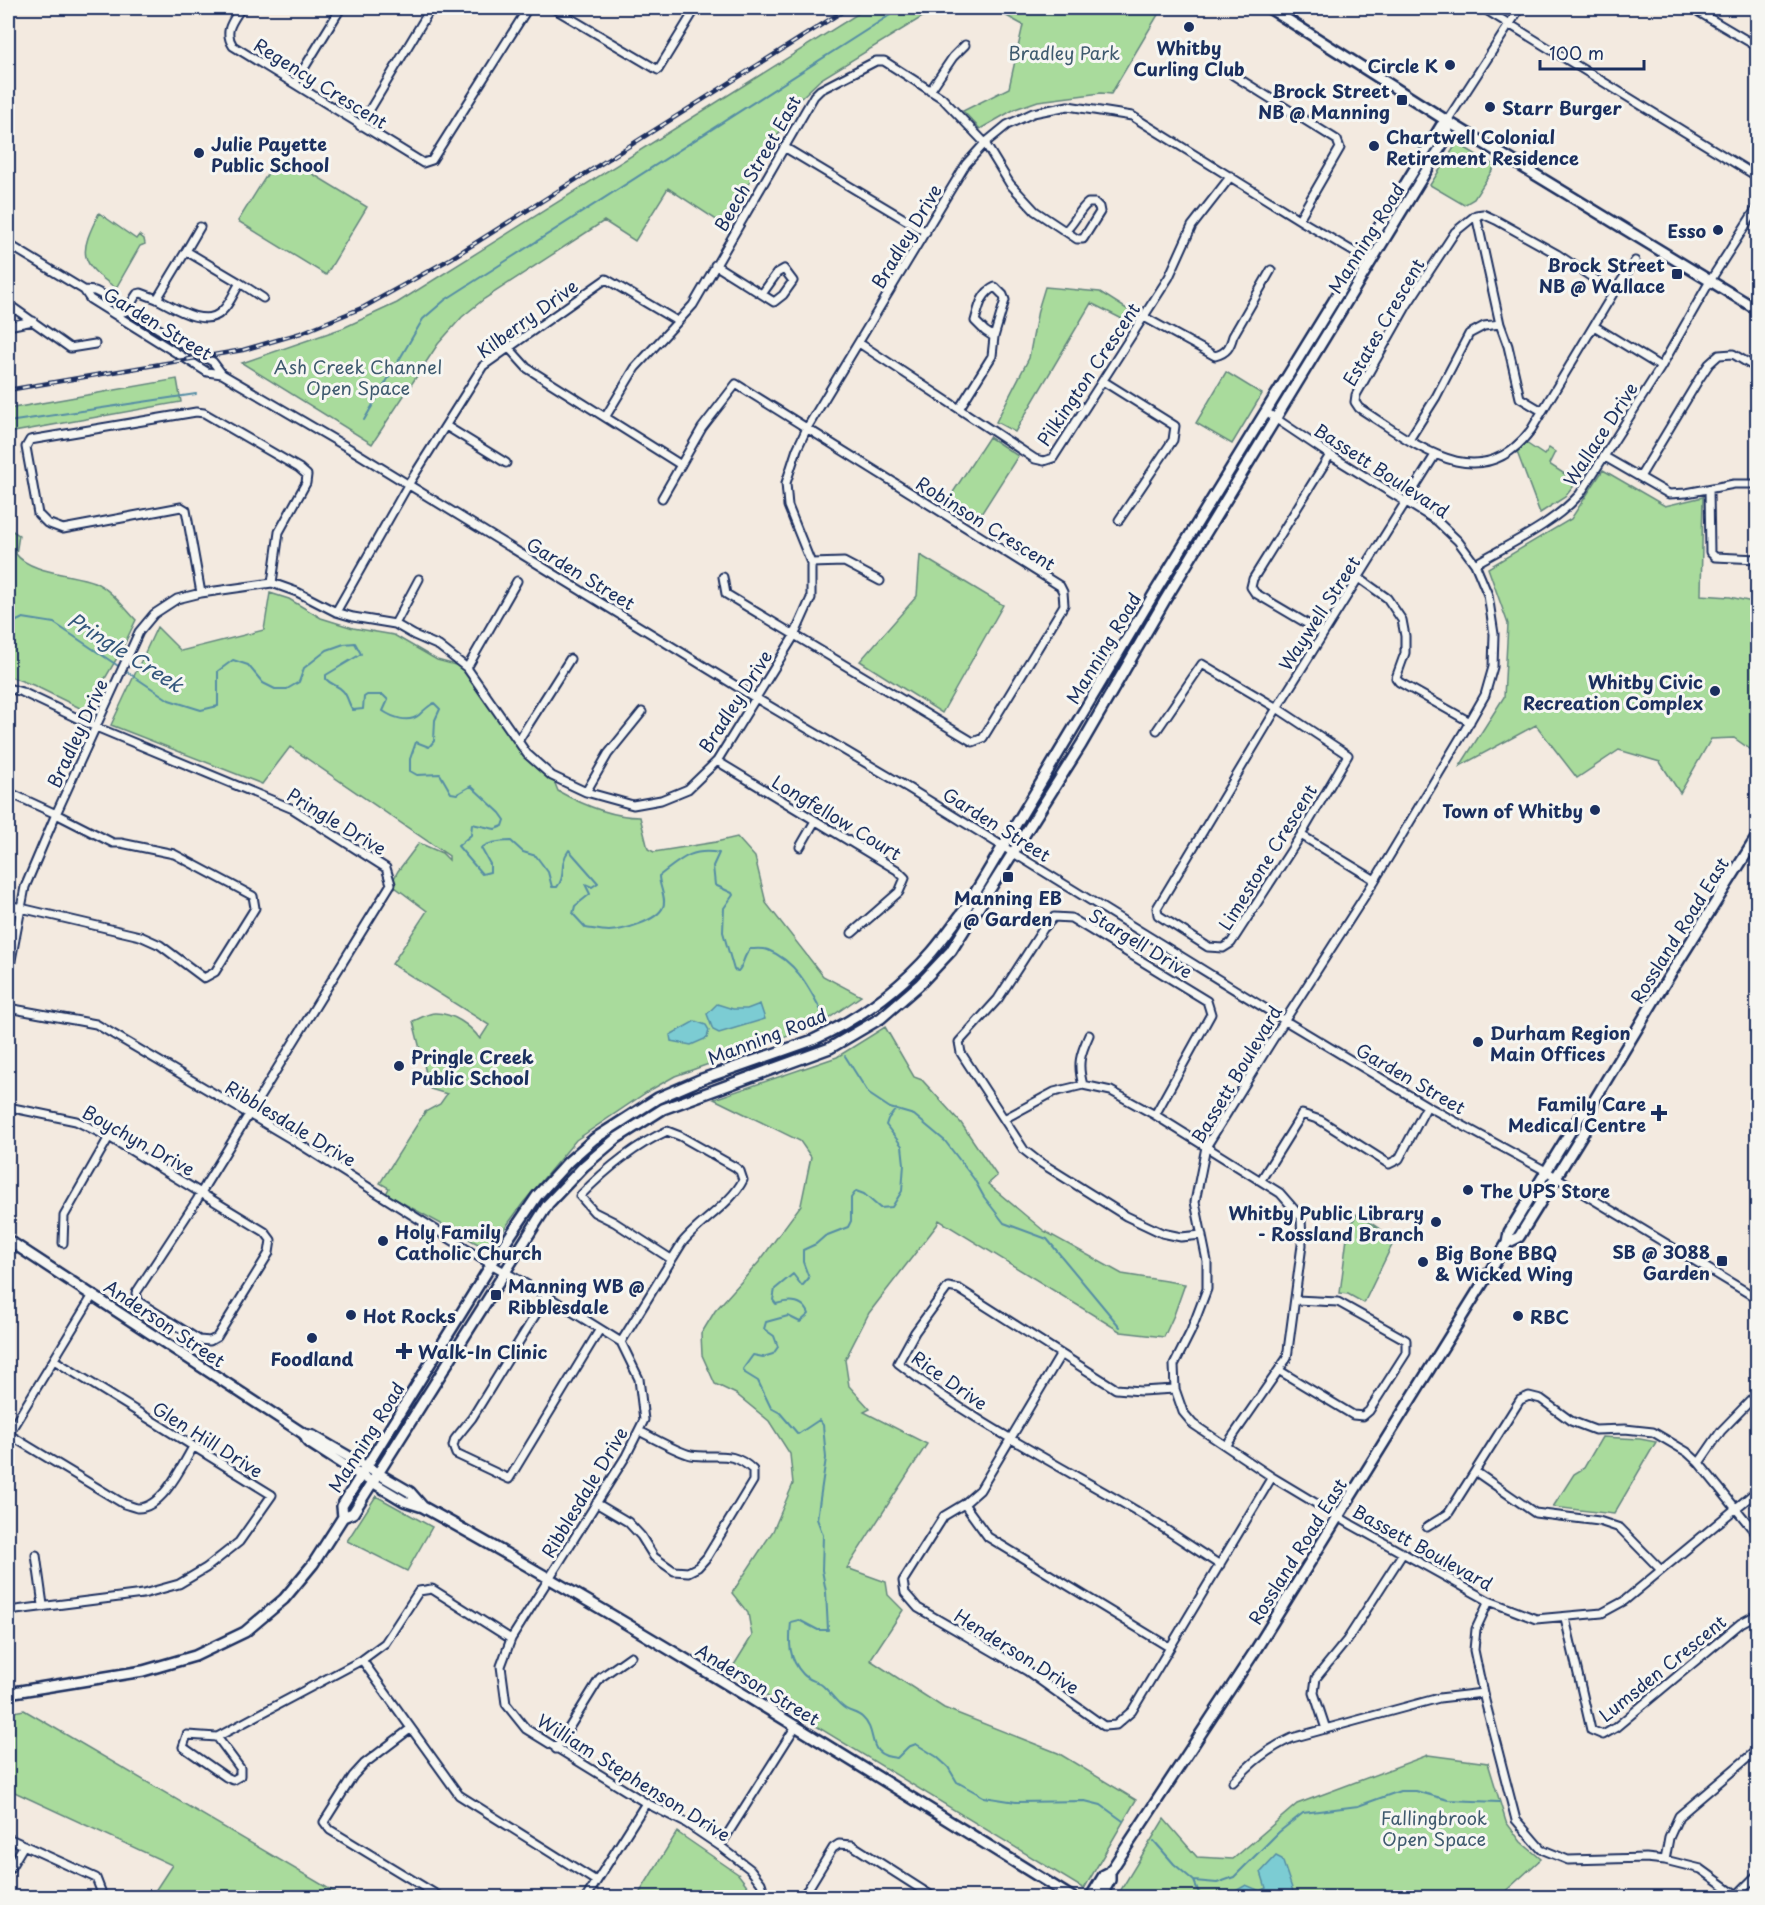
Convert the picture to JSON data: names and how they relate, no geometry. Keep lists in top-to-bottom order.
{
  "streets": {
    "main road": ["Manning Road", "Rossland Road East", "Anderson Street"],
    "street": [
      "Regency Crescent",
      "Beech Street East",
      "Bradley Drive",
      "Kilberry Drive",
      "Estates Crescent",
      "Garden Street",
      "Pilkington Crescent",
      "Wallace Drive",
      "Bassett Boulevard",
      "Robinson Crescent",
      "Waywell Street",
      "Longfellow Court",
      "Pringle Drive",
      "Limestone Crescent",
      "Stargell Drive",
      "Ribblesdale Drive",
      "Boychyn Drive",
      "Rice Drive",
      "Glen Hill Drive",
      "Henderson Drive",
      "Lumsden Crescent",
      "William Stephenson Drive"
    ]
  },
  "crossings": [
    ["Beech Street East", "Bradley Drive"],
    ["Beech Street East", "Kilberry Drive"],
    ["Bradley Drive", "Manning Road"],
    ["Bradley Drive", "Kilberry Drive"],
    ["Bradley Drive", "Garden Street"],
    ["Bradley Drive", "Pilkington Crescent"],
    ["Bradley Drive", "Robinson Crescent"],
    ["Bradley Drive", "Longfellow Court"],
    ["Bradley Drive", "Pringle Drive"],
    ["Manning Road", "Garden Street"],
    ["Manning Road", "Bassett Boulevard"],
    ["Manning Road", "Ribblesdale Drive"],
    ["Manning Road", "Anderson Street"],
    ["Kilberry Drive", "Garden Street"],
    ["Estates Crescent", "Waywell Street"],
    ["Garden Street", "Bassett Boulevard"],
    ["Garden Street", "Rossland Road East"],
    ["Wallace Drive", "Bassett Boulevard"],
    ["Bassett Boulevard", "Waywell Street"],
    ["Bassett Boulevard", "Rossland Road East"],
    ["Bassett Boulevard", "Stargell Drive"],
    ["Bassett Boulevard", "Rice Drive"],
    ["Bassett Boulevard", "Henderson Drive"],
    ["Bassett Boulevard", "Lumsden Crescent"],
    ["Waywell Street", "Limestone Crescent"],
    ["Pringle Drive", "Ribblesdale Drive"],
    ["Pringle Drive", "Boychyn Drive"],
    ["Ribblesdale Drive", "Boychyn Drive"],
    ["Ribblesdale Drive", "Anderson Street"],
    ["Ribblesdale Drive", "William Stephenson Drive"],
    ["Anderson Street", "William Stephenson Drive"],
    ["Rice Drive", "Henderson Drive"]
  ],
  "water": ["Pringle Creek"],
  "parks": ["Bradley Park", "Ash Creek Channel Open Space", "Fallingbrook Open Space"],
  "places": {
    "other": [
      "Whitby Curling Club",
      "Circle K",
      "Starr Burger",
      "Chartwell Colonial Retirement Residence",
      "Julie Payette Public School",
      "Esso",
      "Whitby Civic Recreation Complex",
      "Town of Whitby",
      "Durham Region Main Offices",
      "Pringle Creek Public School",
      "The UPS Store",
      "Whitby Public Library - Rossland Branch",
      "Holy Family Catholic Church",
      "Big Bone BBQ & Wicked Wing",
      "Hot Rocks",
      "RBC",
      "Foodland"
    ],
    "transit": [
      "Brock Street NB @ Manning",
      "Brock Street NB @ Wallace",
      "Manning EB @ Garden",
      "SB @ 3088 Garden",
      "Manning WB @ Ribblesdale"
    ],
    "health": ["Family Care Medical Centre", "Walk-In Clinic"]
  },
  "scale_bar": "100 m"
}
